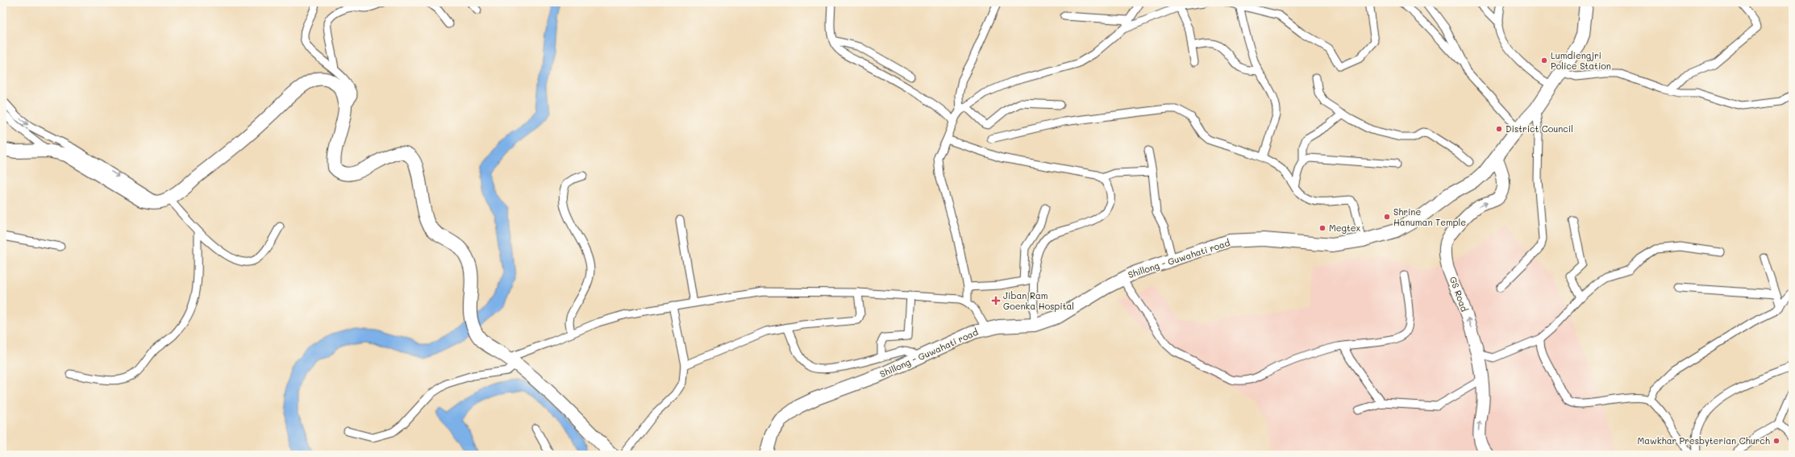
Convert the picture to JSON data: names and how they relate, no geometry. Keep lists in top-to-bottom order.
{
  "streets": {
    "highway": ["Shillong - Guwahati road"],
    "main road": ["GS Road"]
  },
  "crossings": [
    ["Shillong - Guwahati road", "GS Road"]
  ],
  "one_way": ["GS Road"],
  "places": {
    "other": [
      "Lumdiengjri Police Station",
      "District Council",
      "Shrine Hanuman Temple",
      "Megtex",
      "Mawkhar Presbyterian Church"
    ],
    "health": ["Jiban Ram Goenka Hospital"]
  }
}
